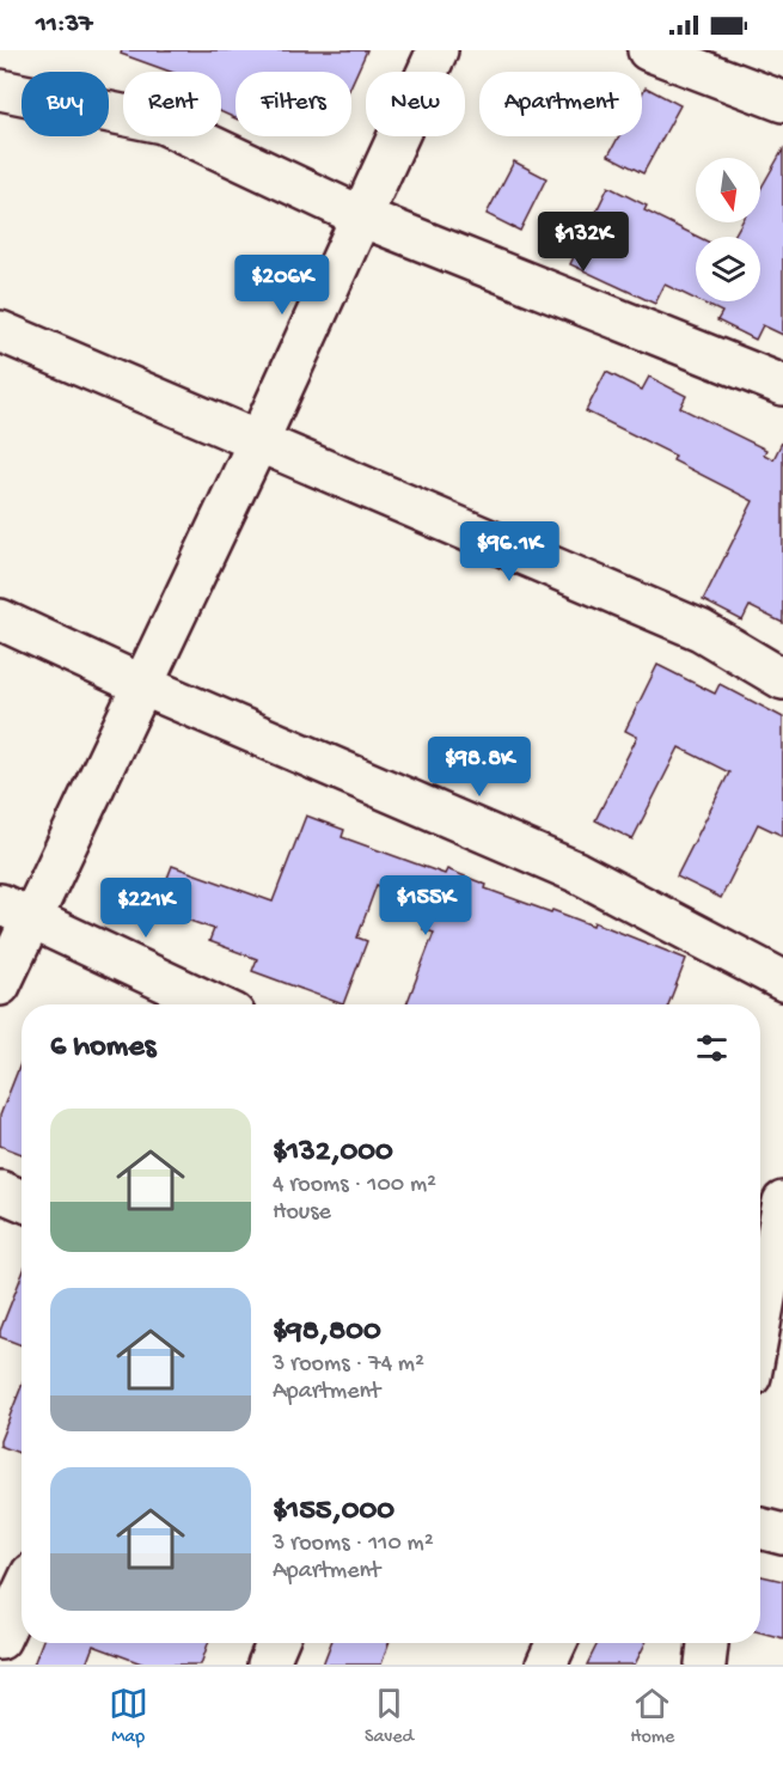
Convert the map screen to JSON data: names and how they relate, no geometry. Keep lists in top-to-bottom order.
{
  "north": "bottom",
  "page": {
    "status": "11:37",
    "chip": [
      "Buy",
      "Rent",
      "Filters",
      "New",
      "Apartment"
    ],
    "price": [
      "$132K",
      "$206K",
      "$96.1K",
      "$98.8K",
      "$155K",
      "$221K"
    ],
    "heading": "6 homes",
    "list": [
      {
        "name": "$132,000",
        "note": "4 rooms · 100 m² · House"
      },
      {
        "name": "$98,800",
        "note": "3 rooms · 74 m² · Apartment"
      },
      {
        "name": "$155,000",
        "note": "3 rooms · 110 m² · Apartment"
      }
    ],
    "tabs": ["Map", "Saved", "Home"]
  }
}
